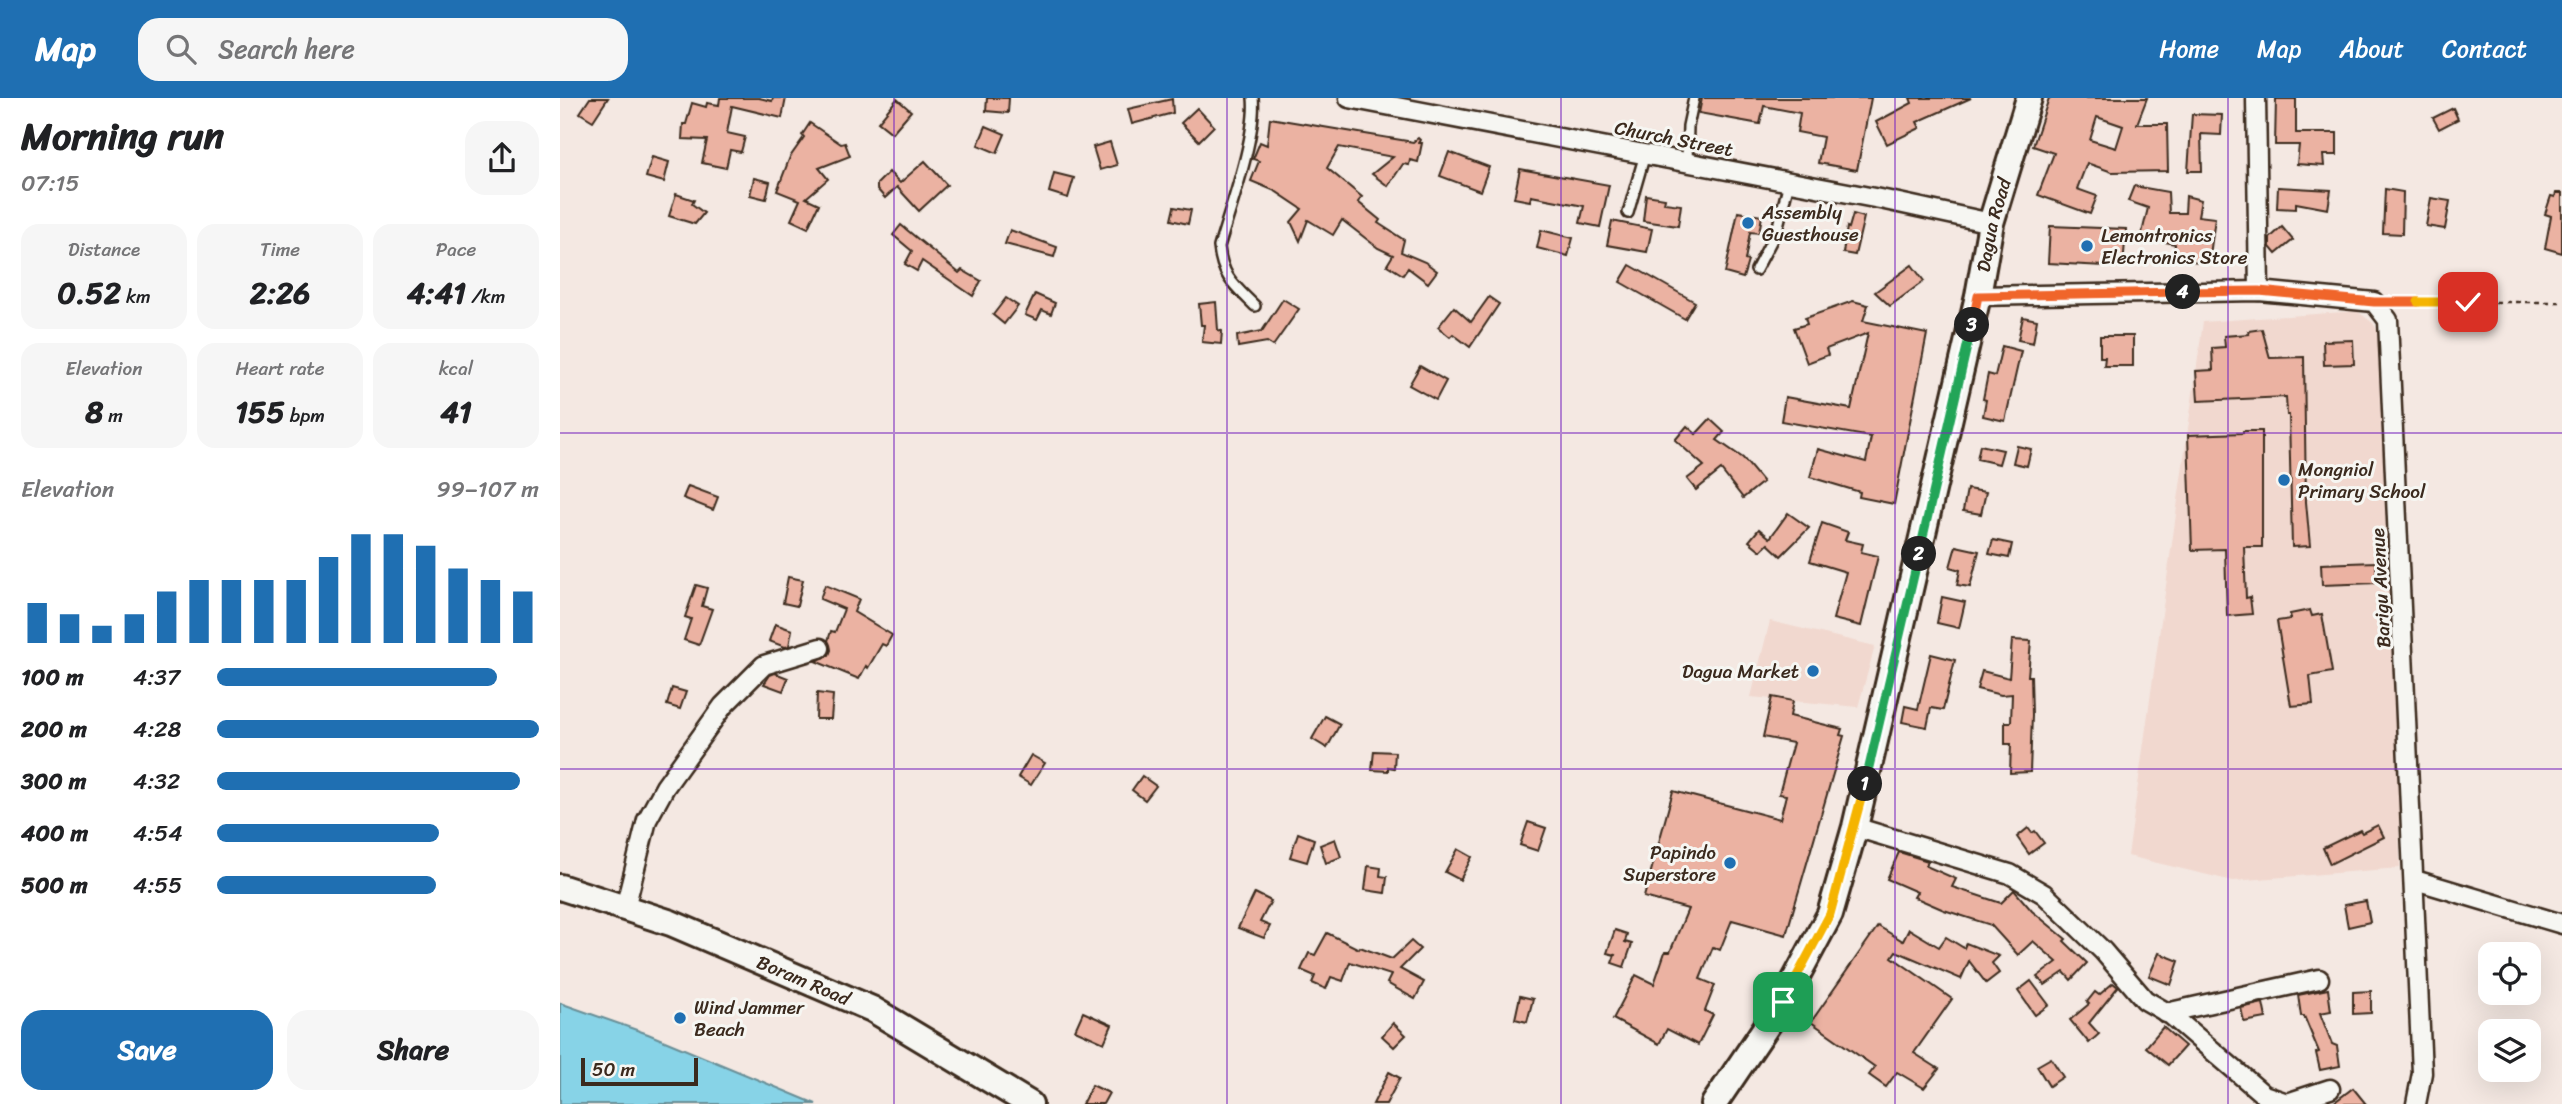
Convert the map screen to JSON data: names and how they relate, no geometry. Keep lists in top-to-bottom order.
{
  "streets": {
    "street": [
      "Church Street",
      "Dagua Road",
      "Barigu Avenue",
      "Boram Road"
    ]
  },
  "crossings": [
    ["Church Street", "Dagua Road"]
  ],
  "places": [
    "Assembly Guesthouse",
    "Lemontronics Electronics Store",
    "Mongniol Primary School",
    "Dagua Market",
    "Papindo Superstore",
    "Wind Jammer Beach"
  ],
  "scale_bar": "50 m",
  "page": {
    "header": "Map",
    "search": "Search here",
    "nav": [
      "Home",
      "Map",
      "About",
      "Contact"
    ],
    "heading": ["Morning run", "07:15"],
    "stats": [
      ["Distance", "0.52 km"],
      ["Time", "2:26"],
      ["Pace", "4:41 /km"],
      ["Elevation", "8 m"],
      ["Heart rate", "155 bpm"],
      ["kcal", "41"]
    ],
    "pins": [
      "4",
      "3",
      "2",
      "1"
    ],
    "chart": ["Elevation", "99–107 m"],
    "list": [
      {
        "name": "100 m",
        "note": "4:37"
      },
      {
        "name": "200 m",
        "note": "4:28"
      },
      {
        "name": "300 m",
        "note": "4:32"
      },
      {
        "name": "400 m",
        "note": "4:54"
      },
      {
        "name": "500 m",
        "note": "4:55"
      }
    ],
    "buttons": ["Save", "Share"],
    "scale": "50 m"
  }
}
